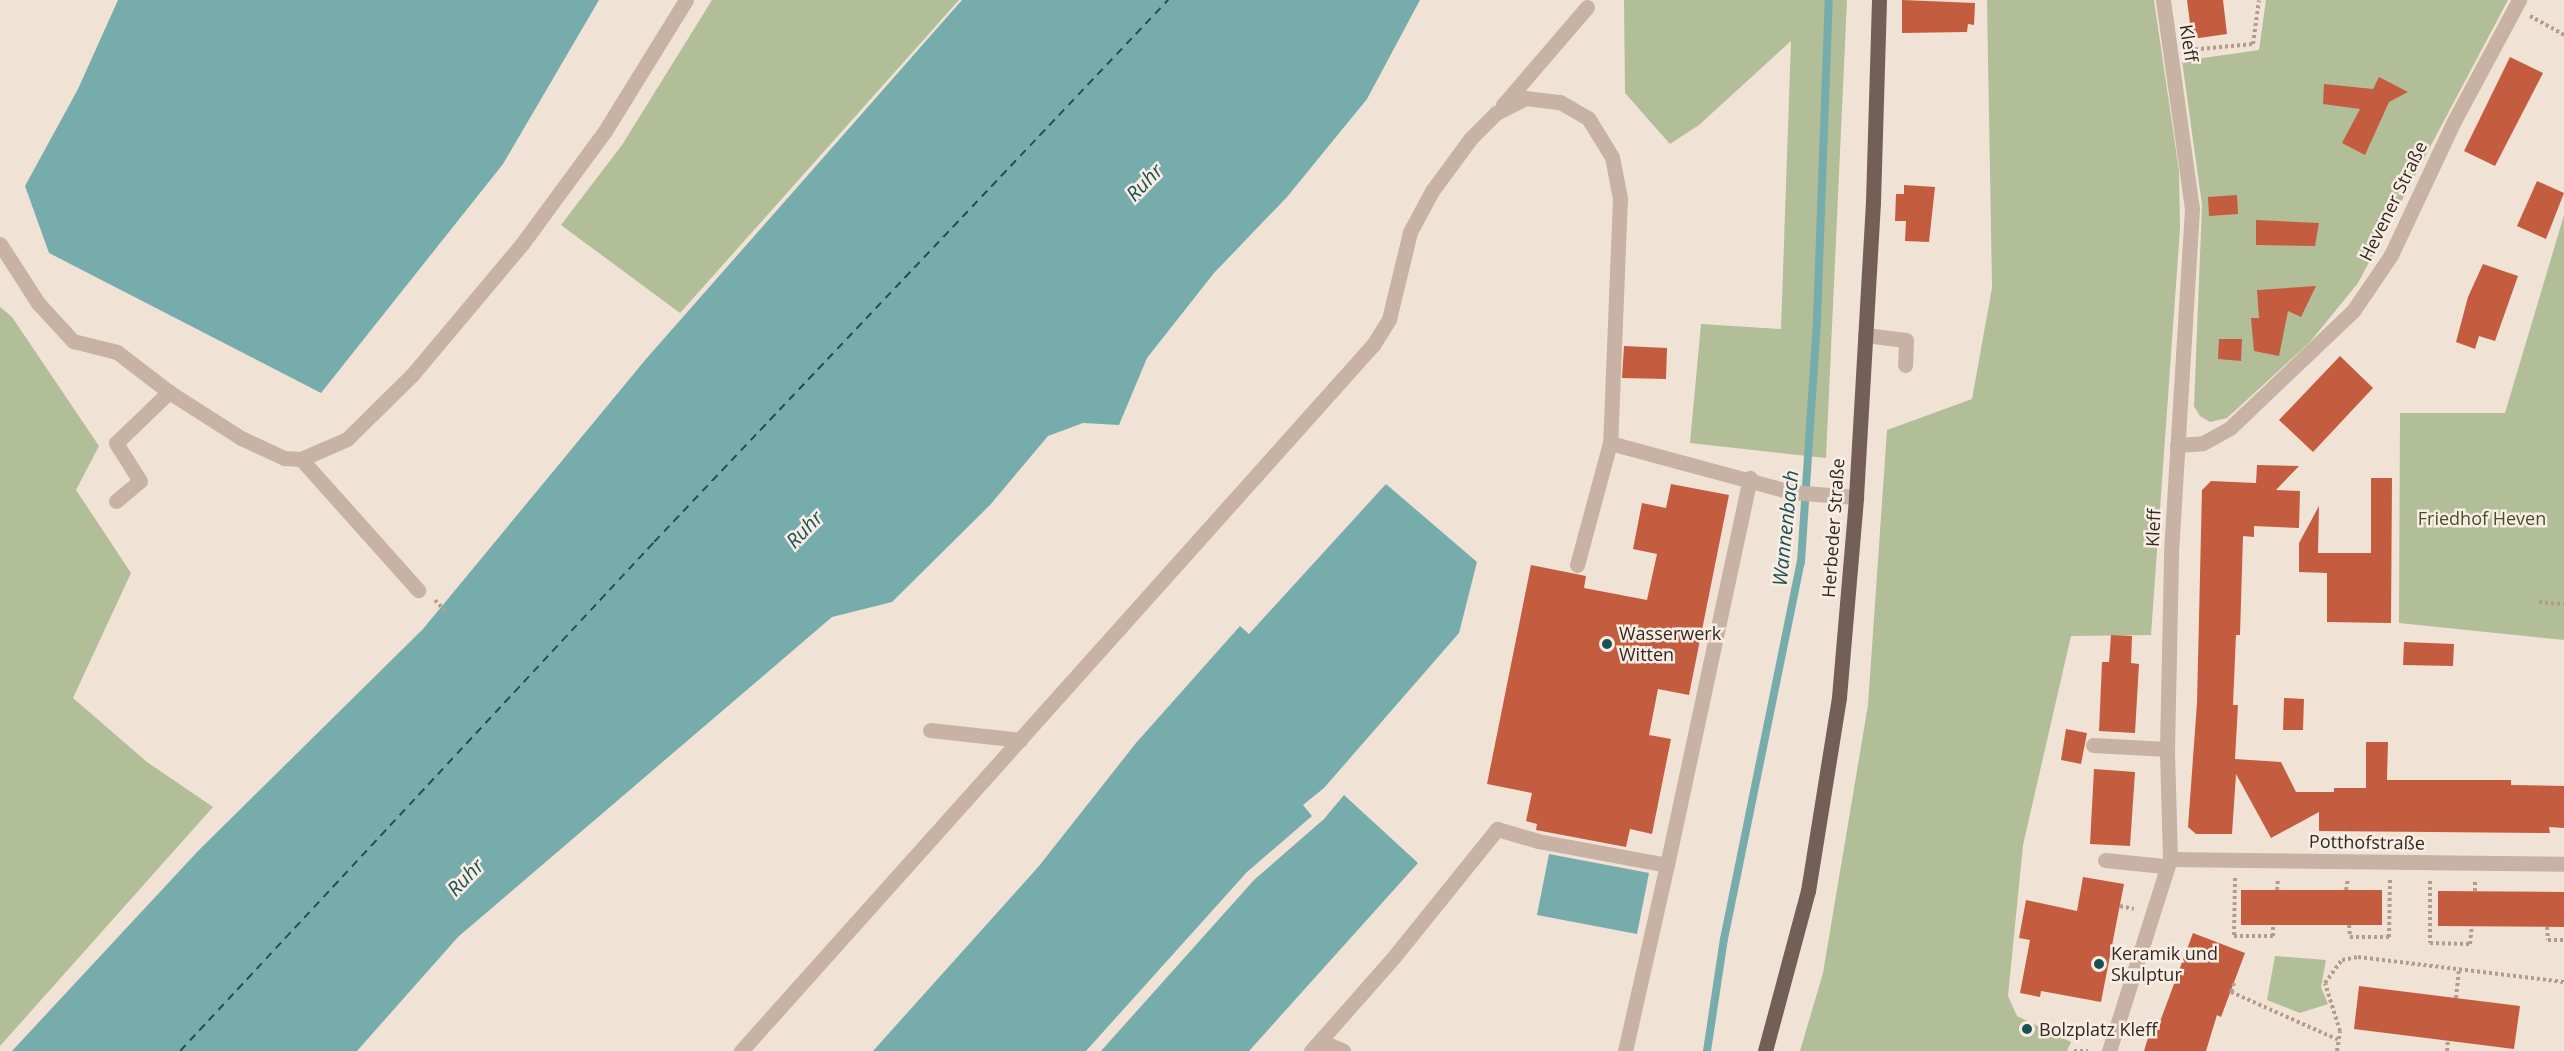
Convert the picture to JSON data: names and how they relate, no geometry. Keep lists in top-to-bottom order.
{
  "streets": {
    "main road": ["Herbeder Straße"],
    "street": ["Kleff", "Hevener Straße", "Potthofstraße"]
  },
  "crossings": [
    ["Kleff", "Hevener Straße"],
    ["Kleff", "Potthofstraße"]
  ],
  "water": ["Ruhr", "Wannenbach"],
  "parks": ["Friedhof Heven"],
  "places": ["Wasserwerk Witten", "Keramik und Skulptur", "Bolzplatz Kleff"]
}
